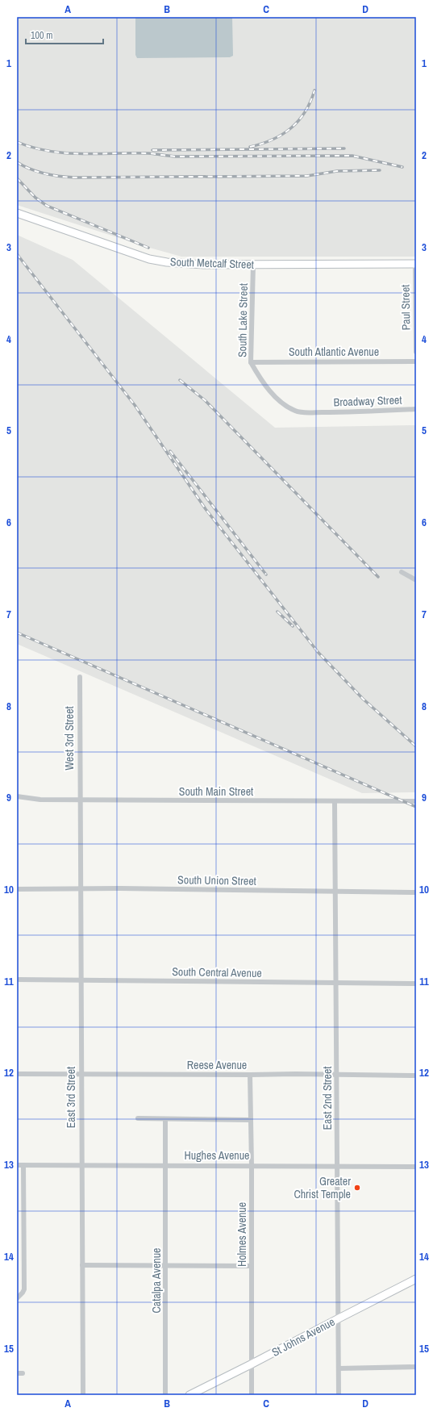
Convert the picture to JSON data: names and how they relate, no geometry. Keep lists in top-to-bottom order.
{
  "streets": {
    "main road": ["South Metcalf Street", "St Johns Avenue"],
    "street": [
      "Paul Street",
      "South Lake Street",
      "South Atlantic Avenue",
      "Broadway Street",
      "West 3rd Street",
      "South Main Street",
      "South Union Street",
      "South Central Avenue",
      "Reese Avenue",
      "East 3rd Street",
      "East 2nd Street",
      "Hughes Avenue",
      "Holmes Avenue",
      "Catalpa Avenue"
    ]
  },
  "crossings": [
    ["South Metcalf Street", "Paul Street"],
    ["South Metcalf Street", "South Lake Street"],
    ["South Lake Street", "South Atlantic Avenue"],
    ["South Lake Street", "Broadway Street"],
    ["West 3rd Street", "South Main Street"],
    ["West 3rd Street", "East 3rd Street"],
    ["South Main Street", "East 3rd Street"],
    ["South Main Street", "East 2nd Street"],
    ["South Union Street", "East 3rd Street"],
    ["South Union Street", "East 2nd Street"],
    ["South Central Avenue", "East 3rd Street"],
    ["South Central Avenue", "East 2nd Street"],
    ["Reese Avenue", "East 3rd Street"],
    ["Reese Avenue", "East 2nd Street"],
    ["Reese Avenue", "Holmes Avenue"],
    ["East 3rd Street", "Hughes Avenue"],
    ["East 2nd Street", "Hughes Avenue"],
    ["East 2nd Street", "St Johns Avenue"],
    ["Hughes Avenue", "Holmes Avenue"],
    ["Hughes Avenue", "Catalpa Avenue"],
    ["Holmes Avenue", "St Johns Avenue"]
  ],
  "places": ["Greater Christ Temple"],
  "scale_bar": "100 m",
  "grid": {
    "columns": [
      "A",
      "B",
      "C",
      "D"
    ],
    "rows": [
      "1",
      "2",
      "3",
      "4",
      "5",
      "6",
      "7",
      "8",
      "9",
      "10",
      "11",
      "12",
      "13",
      "14",
      "15"
    ]
  }
}
